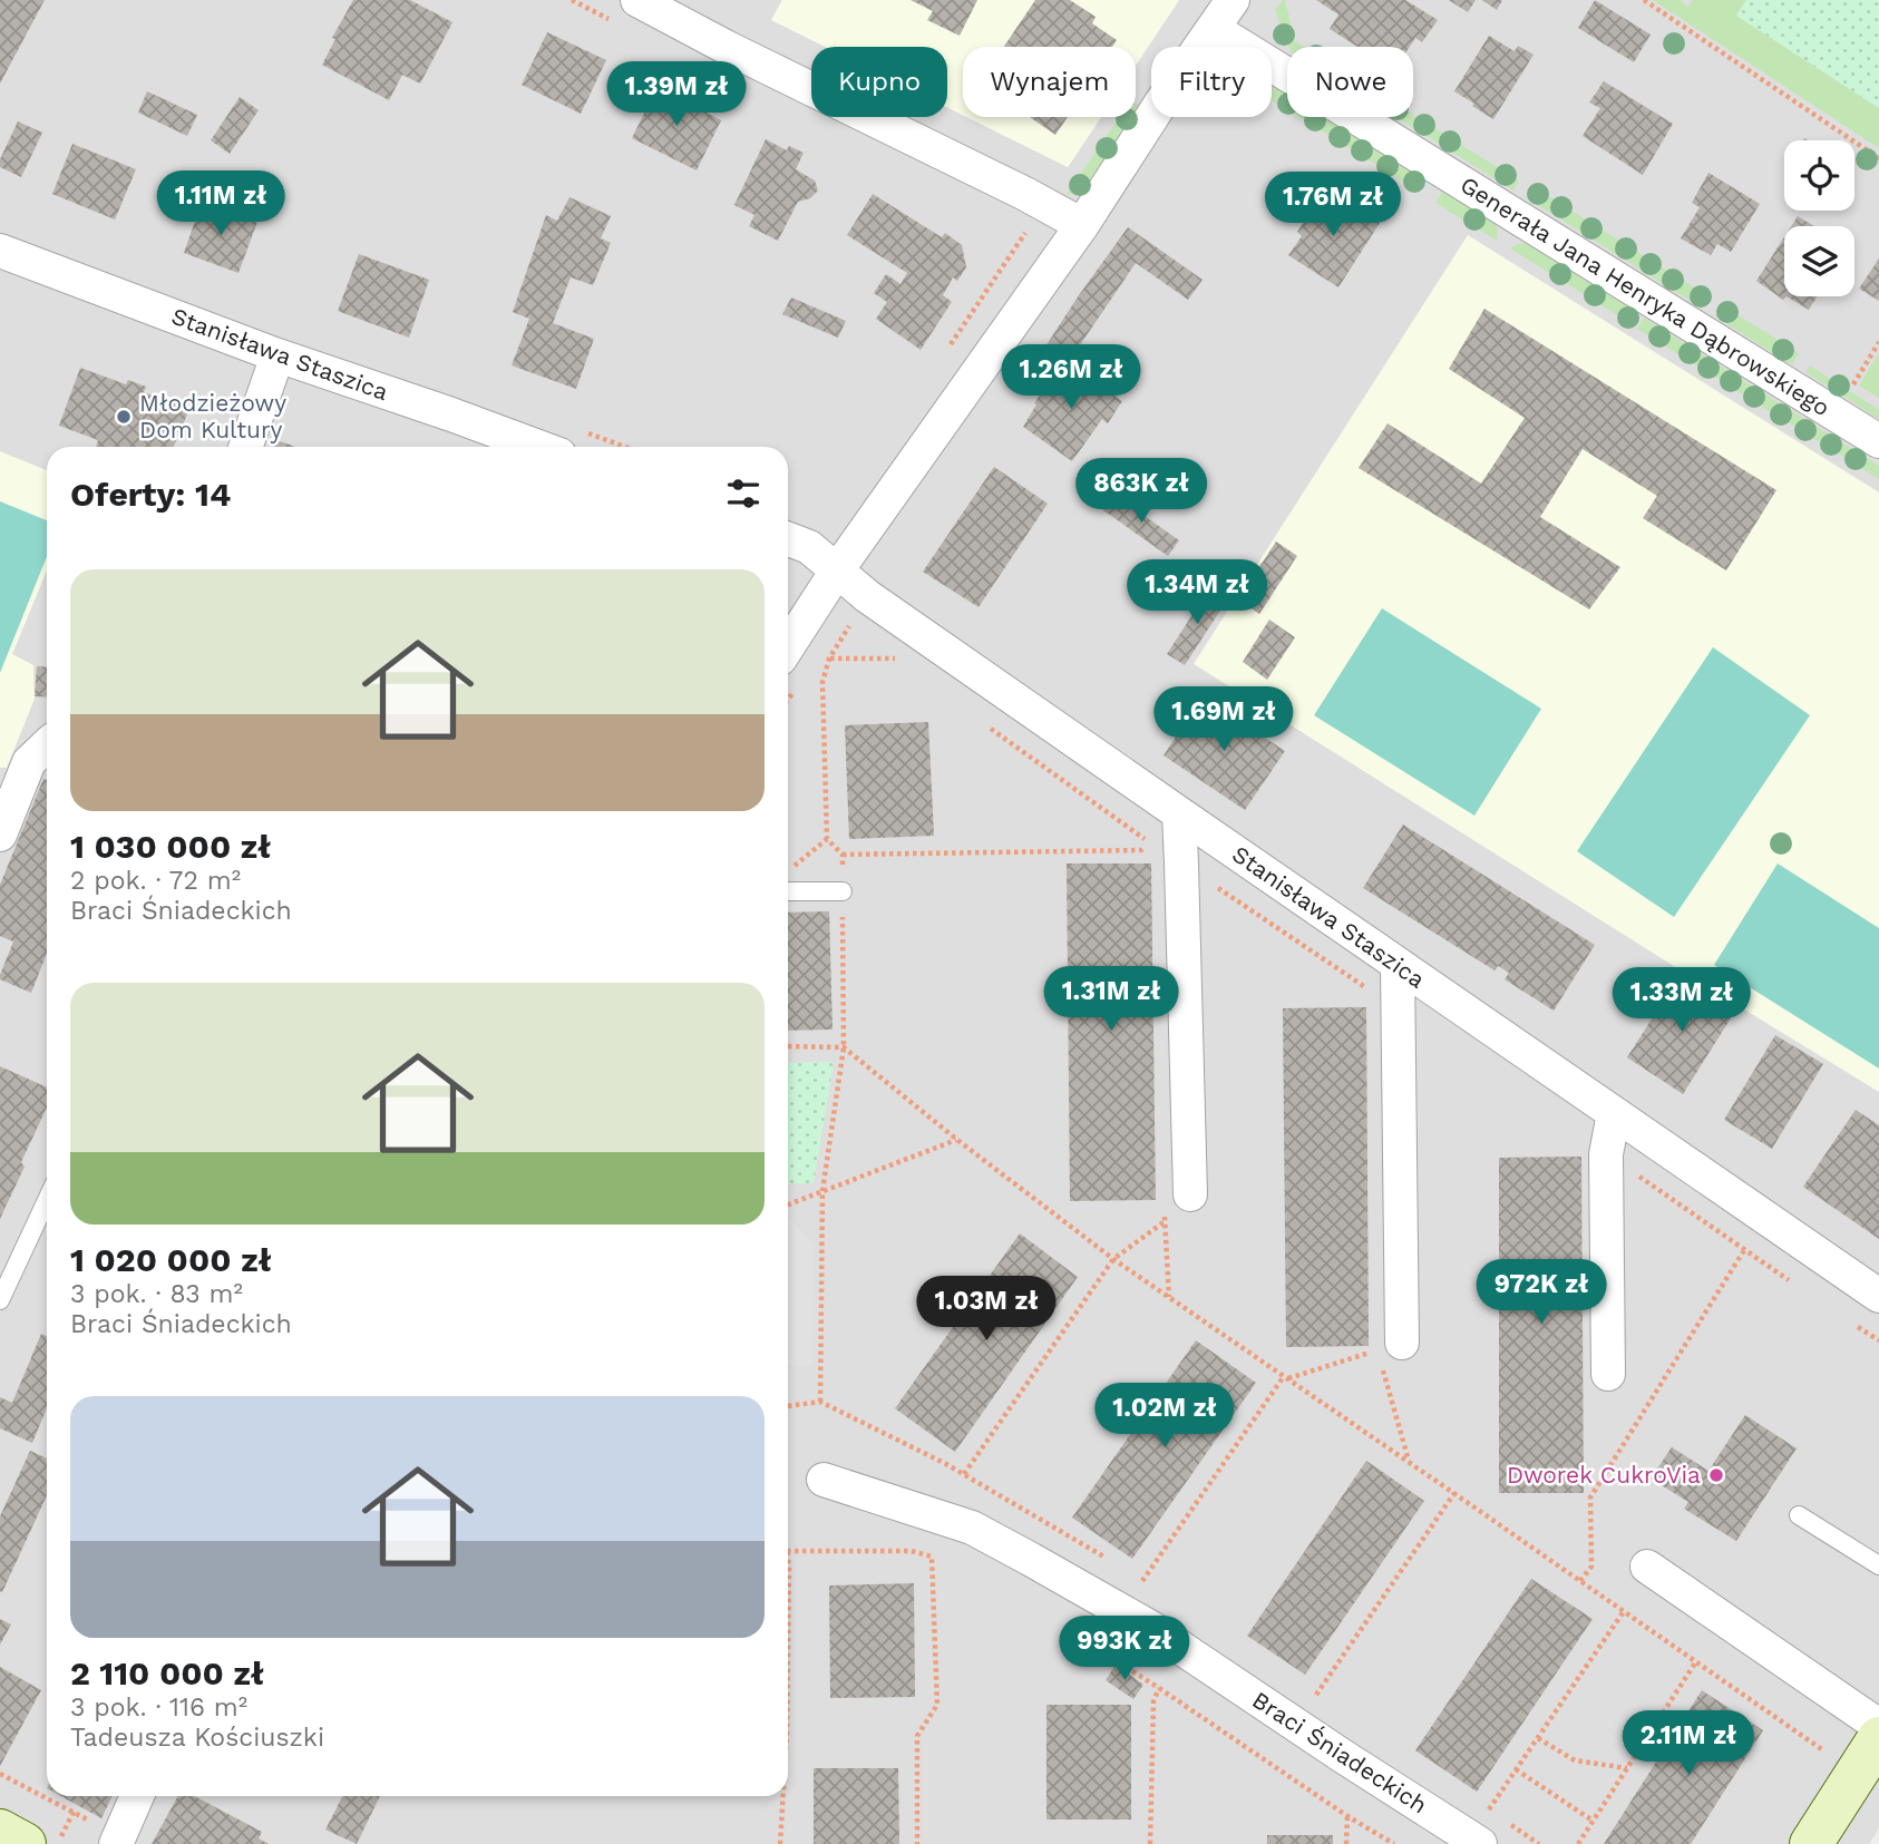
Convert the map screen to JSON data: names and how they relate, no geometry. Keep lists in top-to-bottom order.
{
  "streets": {
    "street": ["Generała Jana Henryka Dąbrowskiego", "Stanisława Staszica", "Braci Śniadeckich"]
  },
  "places": ["Młodzieżowy Dom Kultury", "Dworek CukroVia"],
  "page": {
    "chip": [
      "Kupno",
      "Wynajem",
      "Filtry",
      "Nowe"
    ],
    "price": [
      "1.39M zł",
      "1.11M zł",
      "1.76M zł",
      "1.26M zł",
      "863K zł",
      "1.34M zł",
      "1.69M zł",
      "1.31M zł",
      "1.33M zł",
      "972K zł",
      "1.03M zł",
      "1.02M zł",
      "993K zł",
      "2.11M zł"
    ],
    "heading": "Oferty: 14",
    "list": [
      {
        "name": "1 030 000 zł",
        "note": "2 pok. · 72 m² · Braci Śniadeckich"
      },
      {
        "name": "1 020 000 zł",
        "note": "3 pok. · 83 m² · Braci Śniadeckich"
      },
      {
        "name": "2 110 000 zł",
        "note": "3 pok. · 116 m² · Tadeusza Kościuszki"
      }
    ]
  }
}
